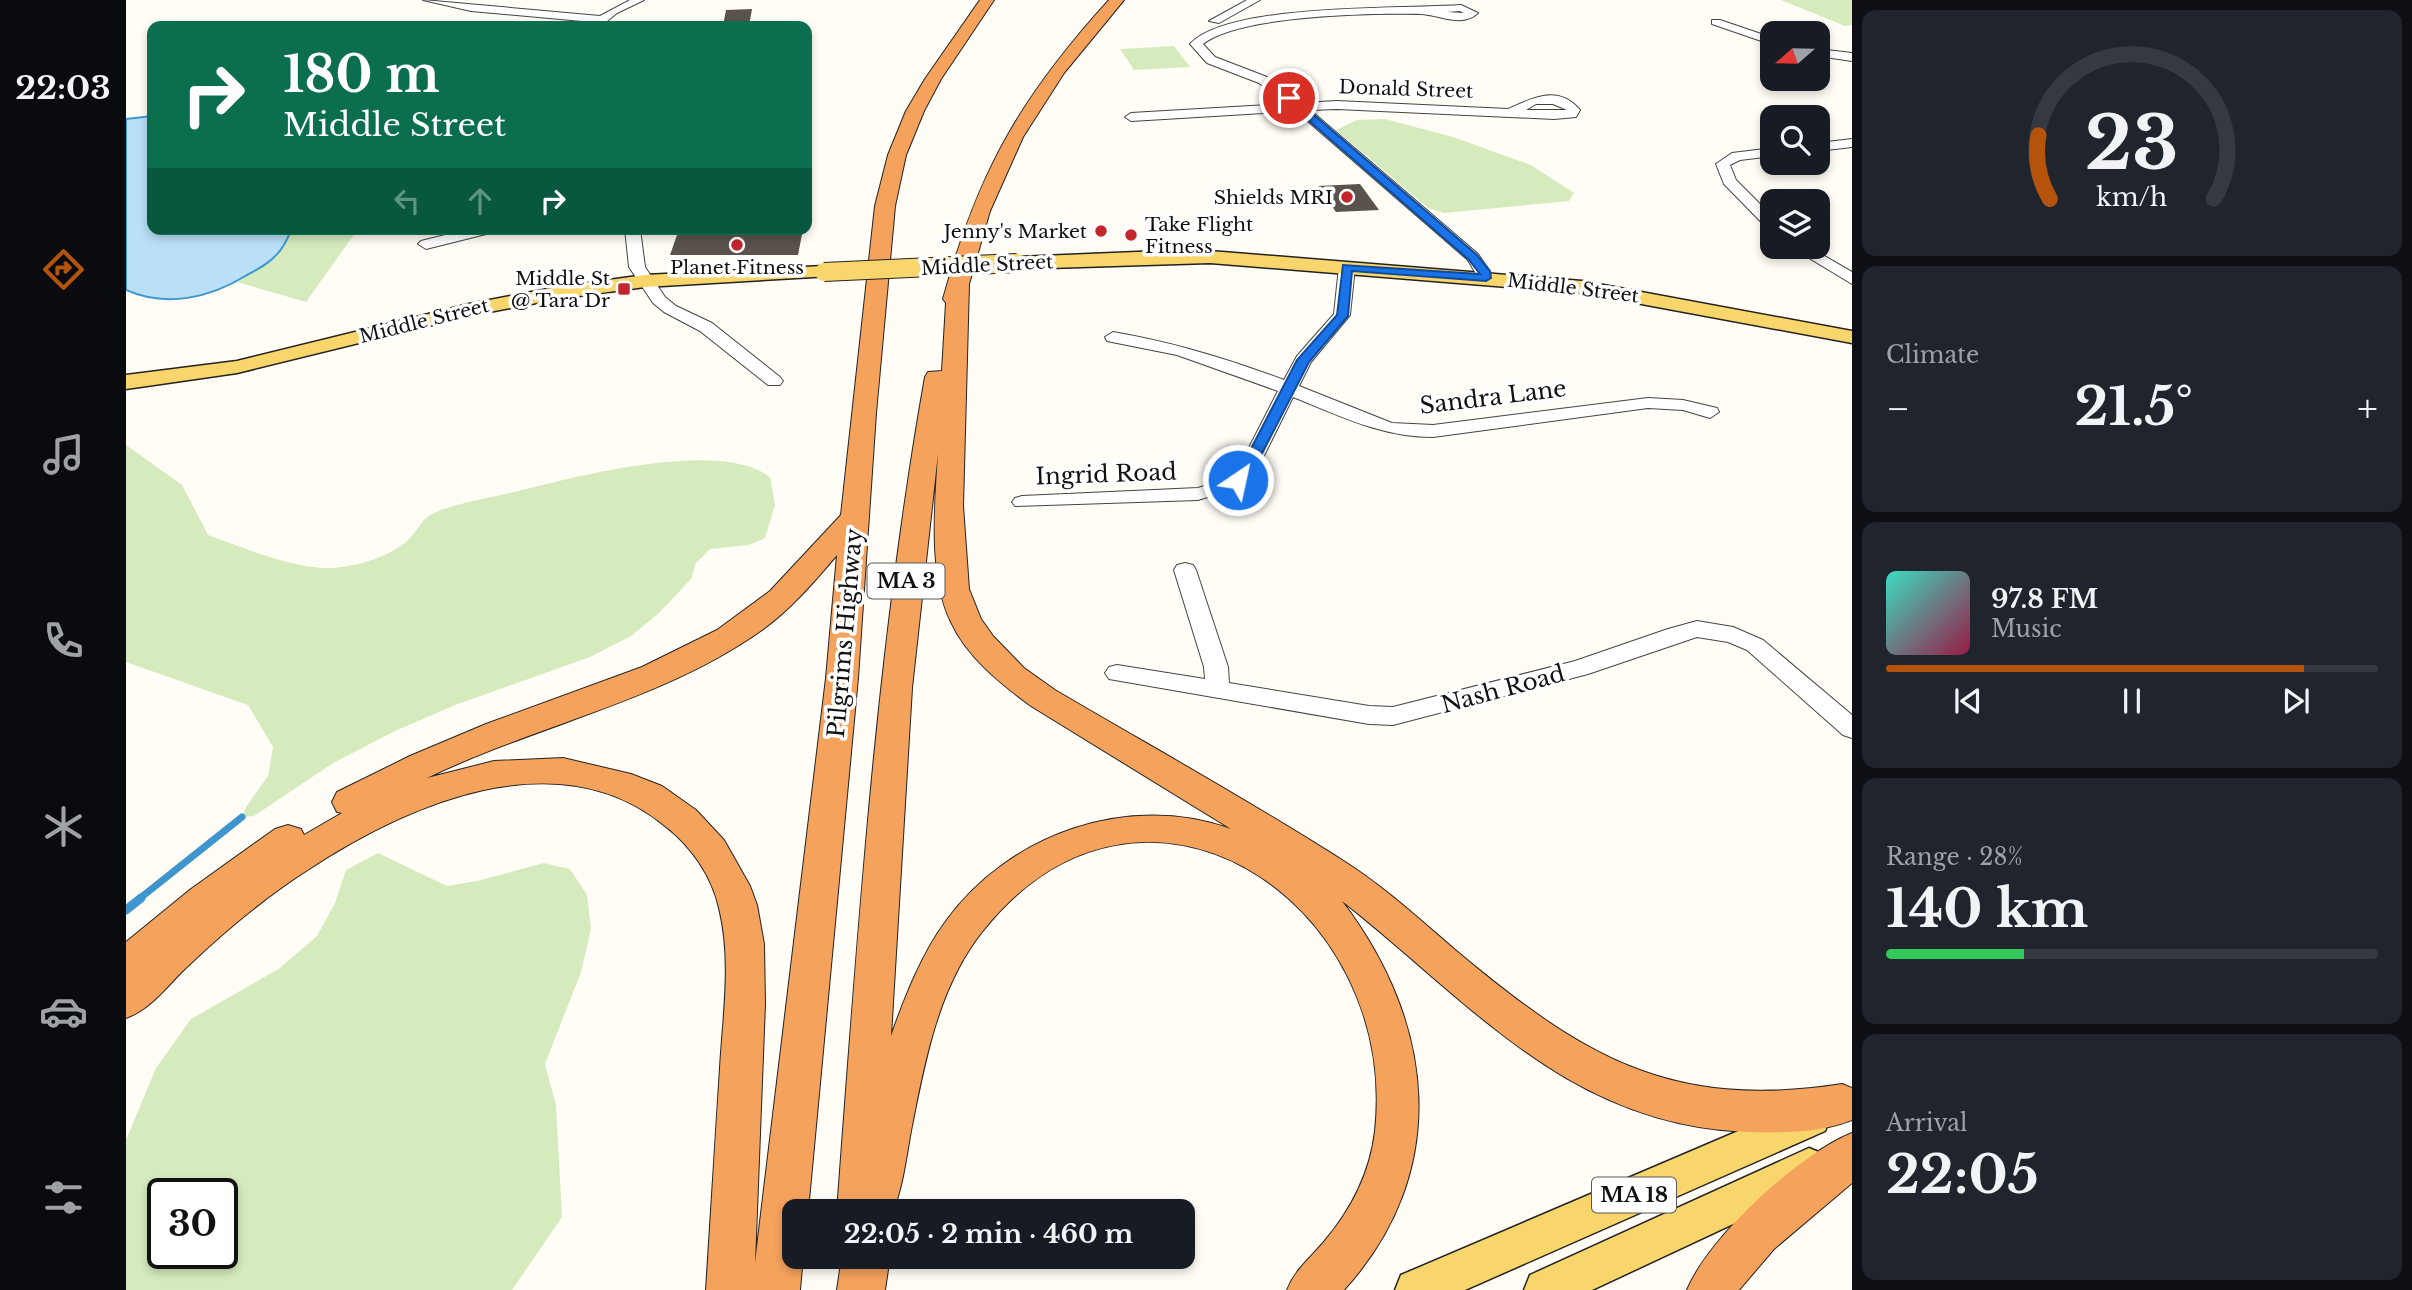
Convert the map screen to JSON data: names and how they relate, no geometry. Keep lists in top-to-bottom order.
{
  "streets": {
    "highway": ["MA 3", "Pilgrims Highway"],
    "main road": ["Middle Street", "MA 18"],
    "street": [
      "Donald Street",
      "Sandra Lane",
      "Ingrid Road",
      "Nash Road"
    ]
  },
  "crossings": [
    ["Middle Street", "Ingrid Road"],
    ["Sandra Lane", "Ingrid Road"]
  ],
  "places": {
    "other": [
      "Shields MRI",
      "Jenny's Market",
      "Take Flight Fitness",
      "Planet Fitness"
    ],
    "transit": ["Middle St @ Tara Dr"]
  },
  "north": "left",
  "page": {
    "tabs": "22:03",
    "turn": ["180 m", "Middle Street"],
    "tile": [
      "Climate",
      ["Range · 28%", "140 km"],
      ["Arrival", "22:05"]
    ],
    "heat": ["−", "21.5°", "+"],
    "song": ["97.8 FM", "Music"],
    "limit": "30",
    "trip": "22:05 · 2 min · 460 m",
    "gauge": ["23", "km/h"]
  }
}
